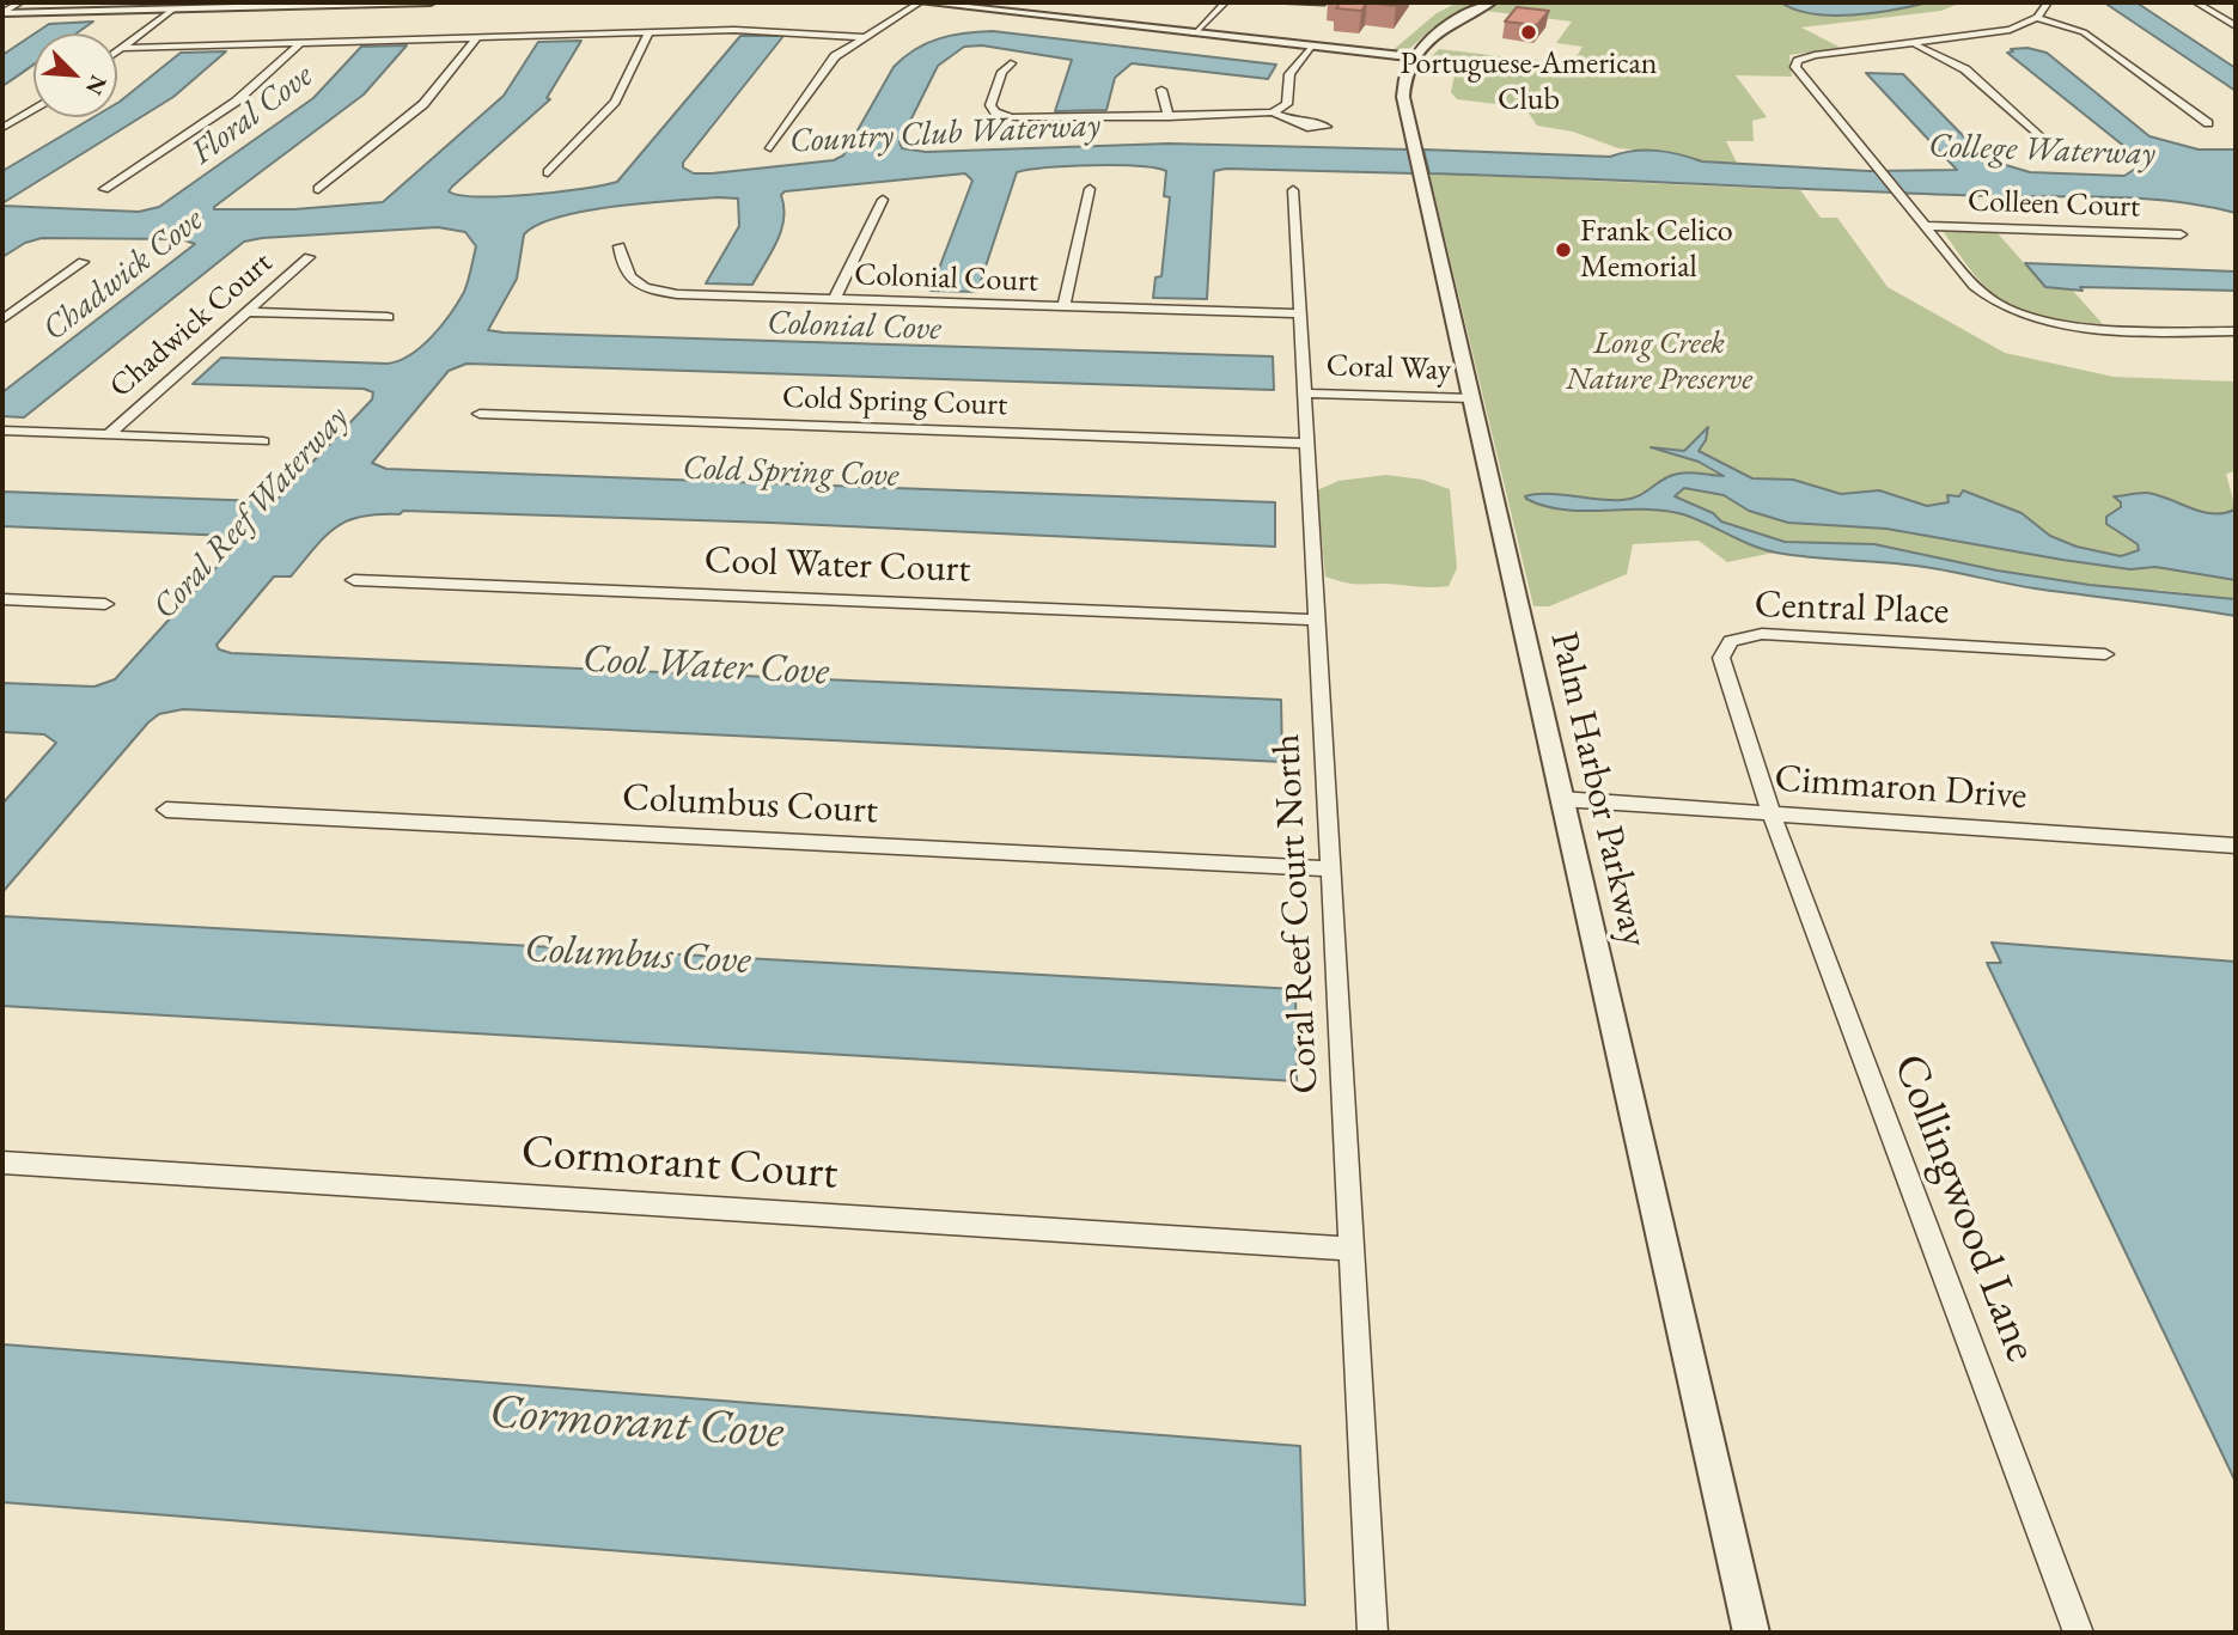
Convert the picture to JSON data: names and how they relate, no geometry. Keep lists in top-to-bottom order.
{
  "streets": {
    "street": [
      "Colleen Court",
      "Colonial Court",
      "Chadwick Court",
      "Coral Way",
      "Cold Spring Court",
      "Cool Water Court",
      "Central Place",
      "Cimmaron Drive",
      "Palm Harbor Parkway",
      "Columbus Court",
      "Coral Reef Court North",
      "Cormorant Court",
      "Collingwood Lane"
    ]
  },
  "crossings": [
    ["Colonial Court", "Coral Reef Court North"],
    ["Coral Way", "Palm Harbor Parkway"],
    ["Coral Way", "Coral Reef Court North"],
    ["Cold Spring Court", "Coral Reef Court North"],
    ["Cool Water Court", "Coral Reef Court North"],
    ["Central Place", "Cimmaron Drive"],
    ["Central Place", "Collingwood Lane"],
    ["Cimmaron Drive", "Palm Harbor Parkway"],
    ["Cimmaron Drive", "Collingwood Lane"],
    ["Columbus Court", "Coral Reef Court North"],
    ["Coral Reef Court North", "Cormorant Court"]
  ],
  "water": [
    "Floral Cove",
    "Country Club Waterway",
    "College Waterway",
    "Chadwick Cove",
    "Colonial Cove",
    "Cold Spring Cove",
    "Coral Reef Waterway",
    "Cool Water Cove",
    "Columbus Cove",
    "Cormorant Cove"
  ],
  "parks": ["Long Creek Nature Preserve"],
  "places": ["Portuguese-American Club", "Frank Celico Memorial"],
  "north": "bottom right"
}
